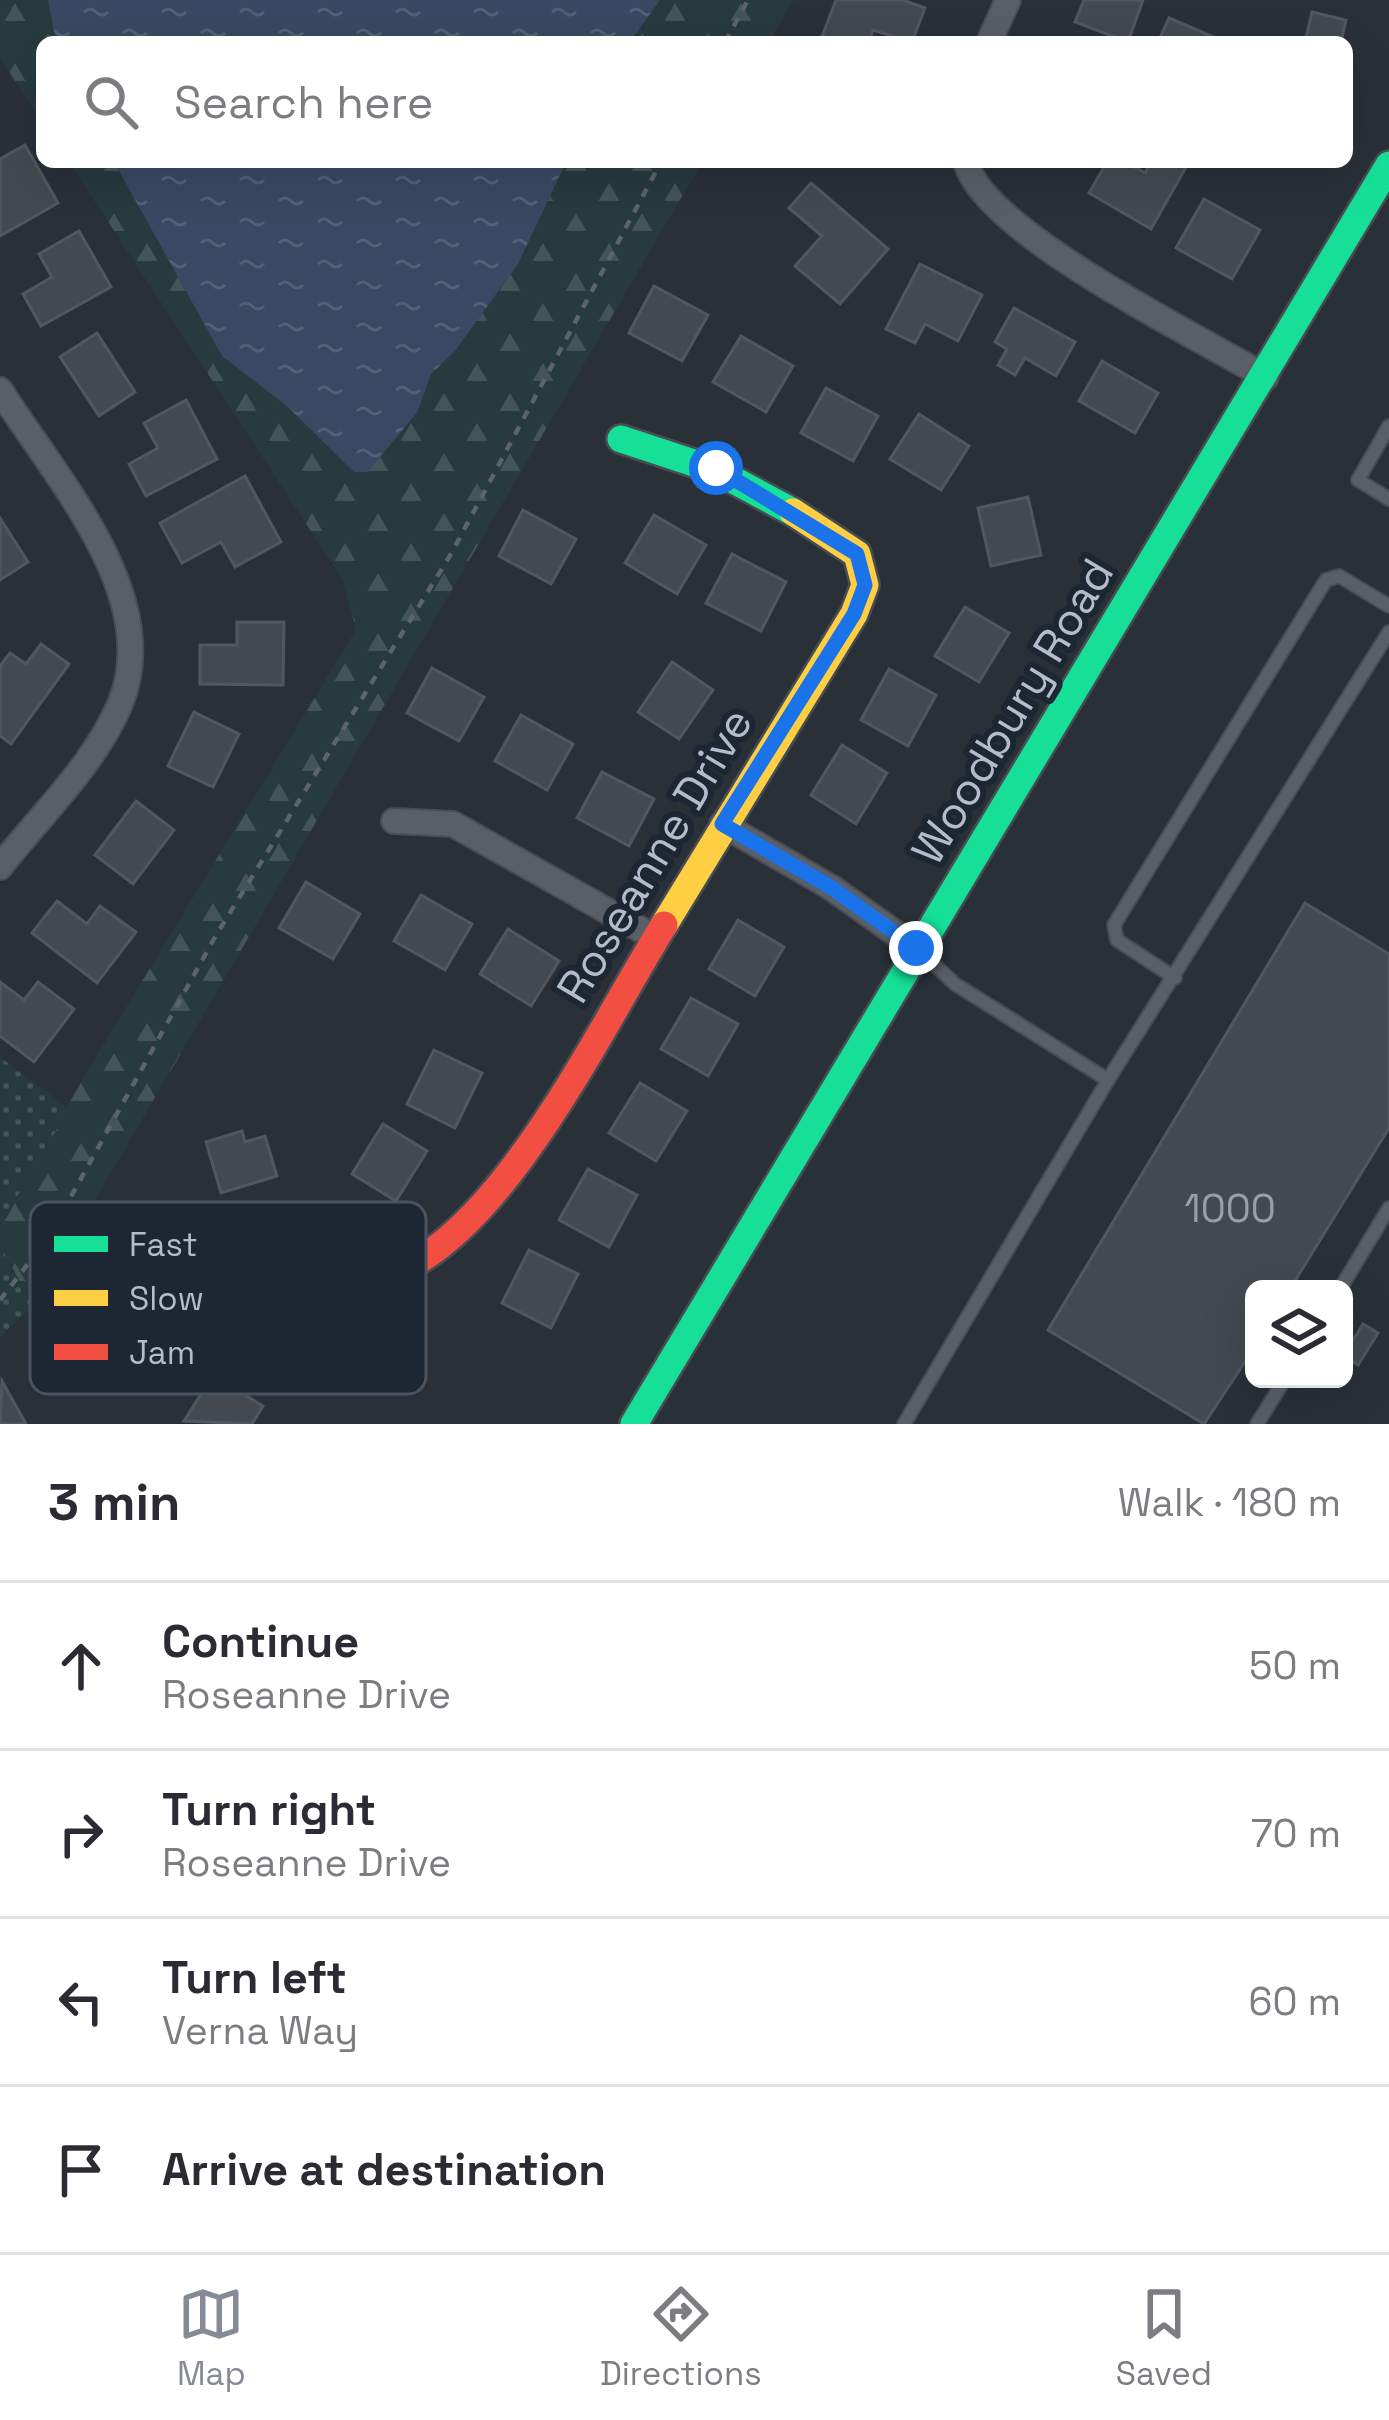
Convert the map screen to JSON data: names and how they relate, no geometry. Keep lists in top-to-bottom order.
{
  "streets": {
    "main road": ["Woodbury Road", "Roseanne Drive"]
  },
  "house_numbers": ["1000"],
  "legend": ["Fast", "Slow", "Jam"],
  "page": {
    "search": "Search here",
    "heading": ["3 min", "Walk · 180 m"],
    "list": [
      ["Continue", "Roseanne Drive", "50 m"],
      ["Turn right", "Roseanne Drive", "70 m"],
      ["Turn left", "Verna Way", "60 m"],
      "Arrive at destination"
    ],
    "nav": ["Map", "Directions", "Saved"]
  }
}
